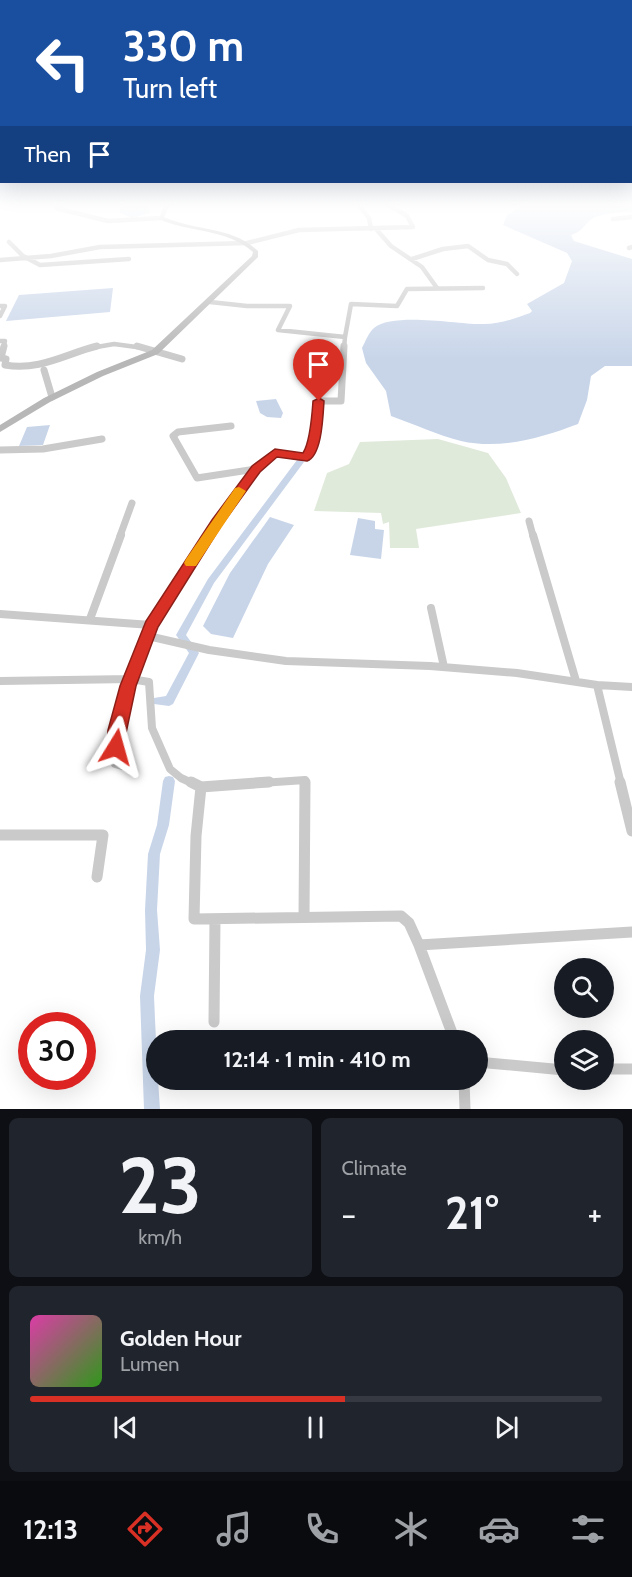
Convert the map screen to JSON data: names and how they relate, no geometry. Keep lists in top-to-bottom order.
{
  "page": {
    "turn": ["330 m", "Turn left"],
    "then": "Then",
    "limit": "30",
    "trip": "12:14 · 1 min · 410 m",
    "tile": [
      ["23", "km/h"],
      "Climate"
    ],
    "heat": ["−", "21°", "+"],
    "song": ["Golden Hour", "Lumen"],
    "tabs": "12:13"
  }
}
